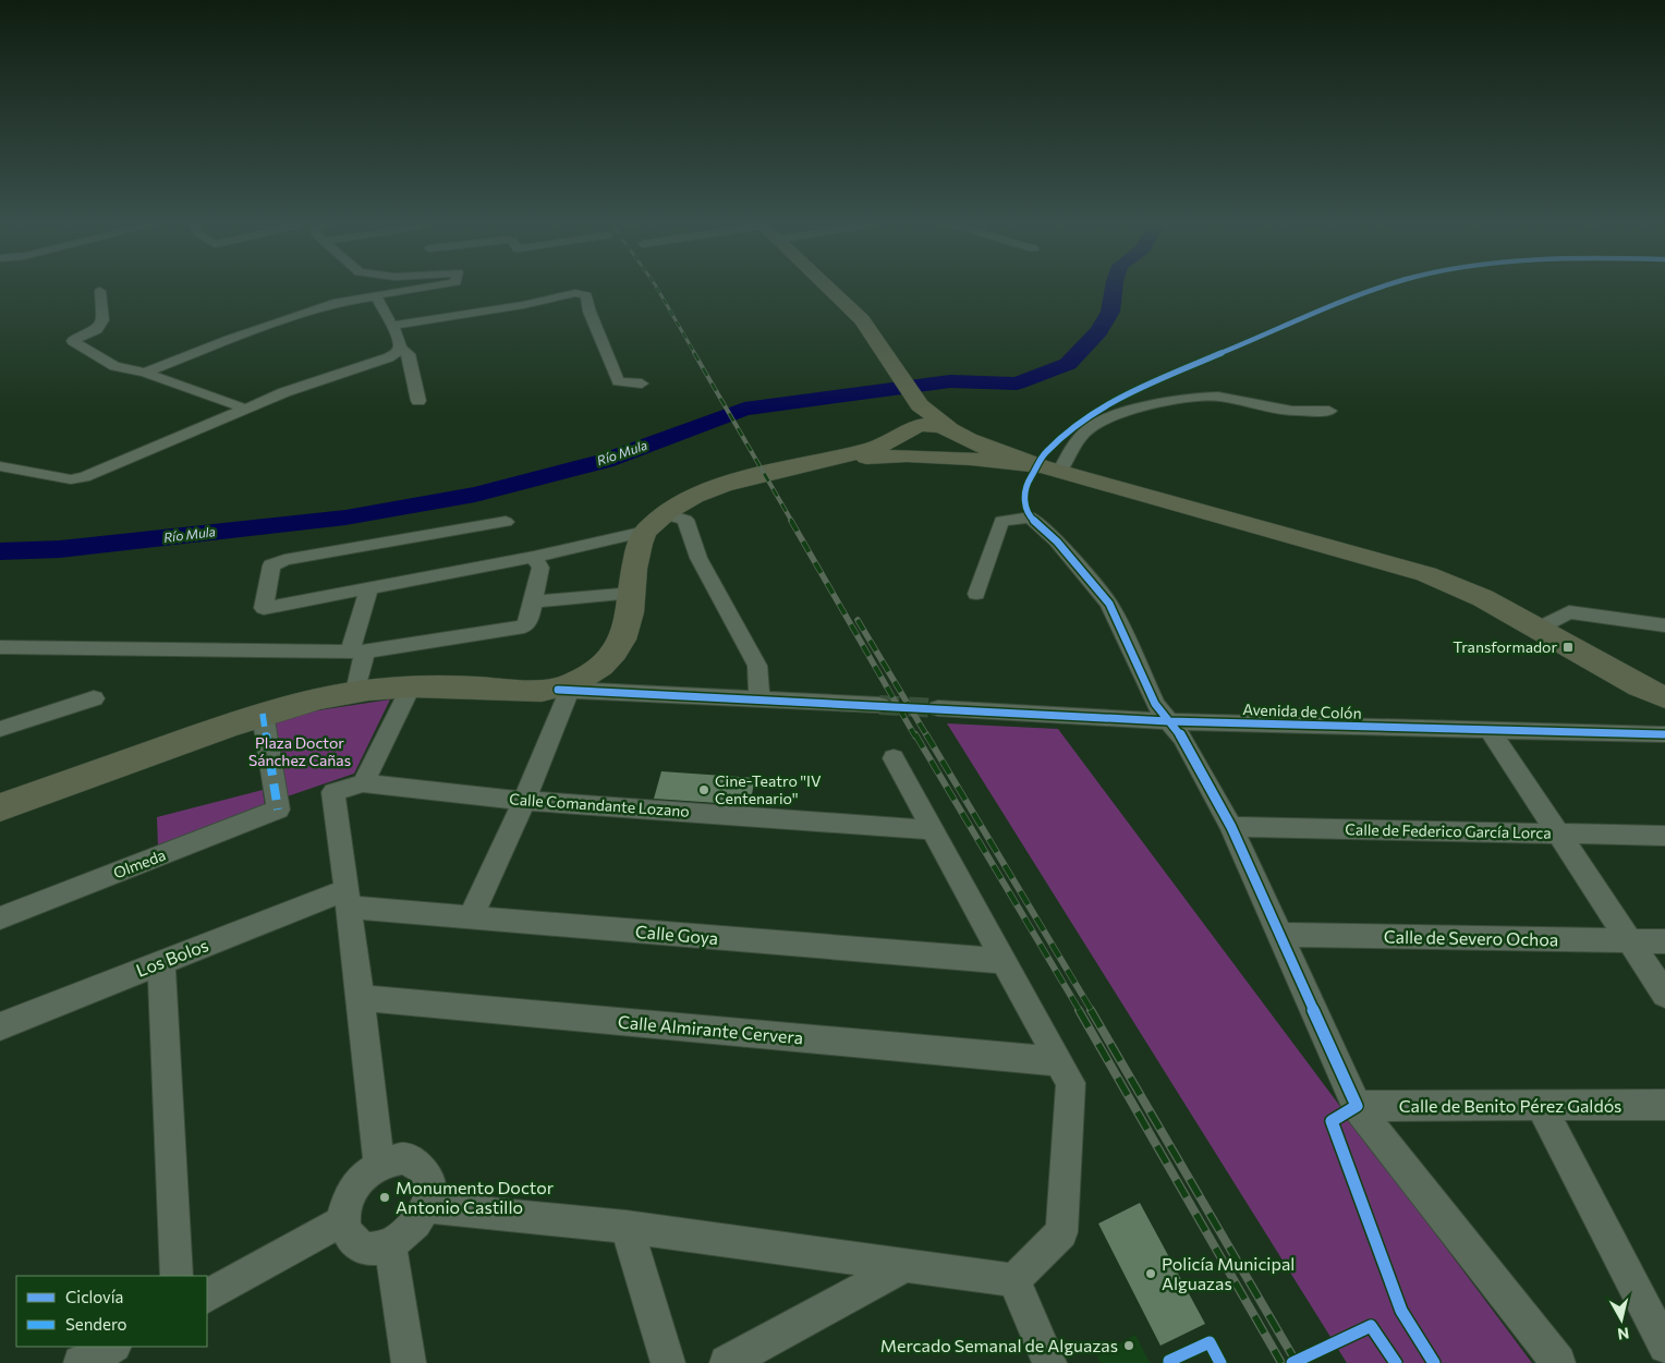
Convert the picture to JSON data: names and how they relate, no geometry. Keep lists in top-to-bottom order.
{
  "streets": {
    "street": [
      "Avenida de Colón",
      "Calle Comandante Lozano",
      "Calle de Federico García Lorca",
      "Olmeda",
      "Calle Goya",
      "Calle de Severo Ochoa",
      "Los Bolos",
      "Calle Almirante Cervera",
      "Calle de Benito Pérez Galdós"
    ]
  },
  "crossings": [
    ["Calle Goya", "Los Bolos"]
  ],
  "water": ["Río Mula"],
  "parks": ["Plaza Doctor Sánchez Cañas"],
  "places": {
    "transit": ["Transformador"],
    "other": [
      "Cine-Teatro ''IV Centenario''",
      "Monumento Doctor Antonio Castillo",
      "Policía Municipal Alguazas",
      "Mercado Semanal de Alguazas"
    ]
  },
  "legend": ["Ciclovía", "Sendero"],
  "north": "bottom"
}
